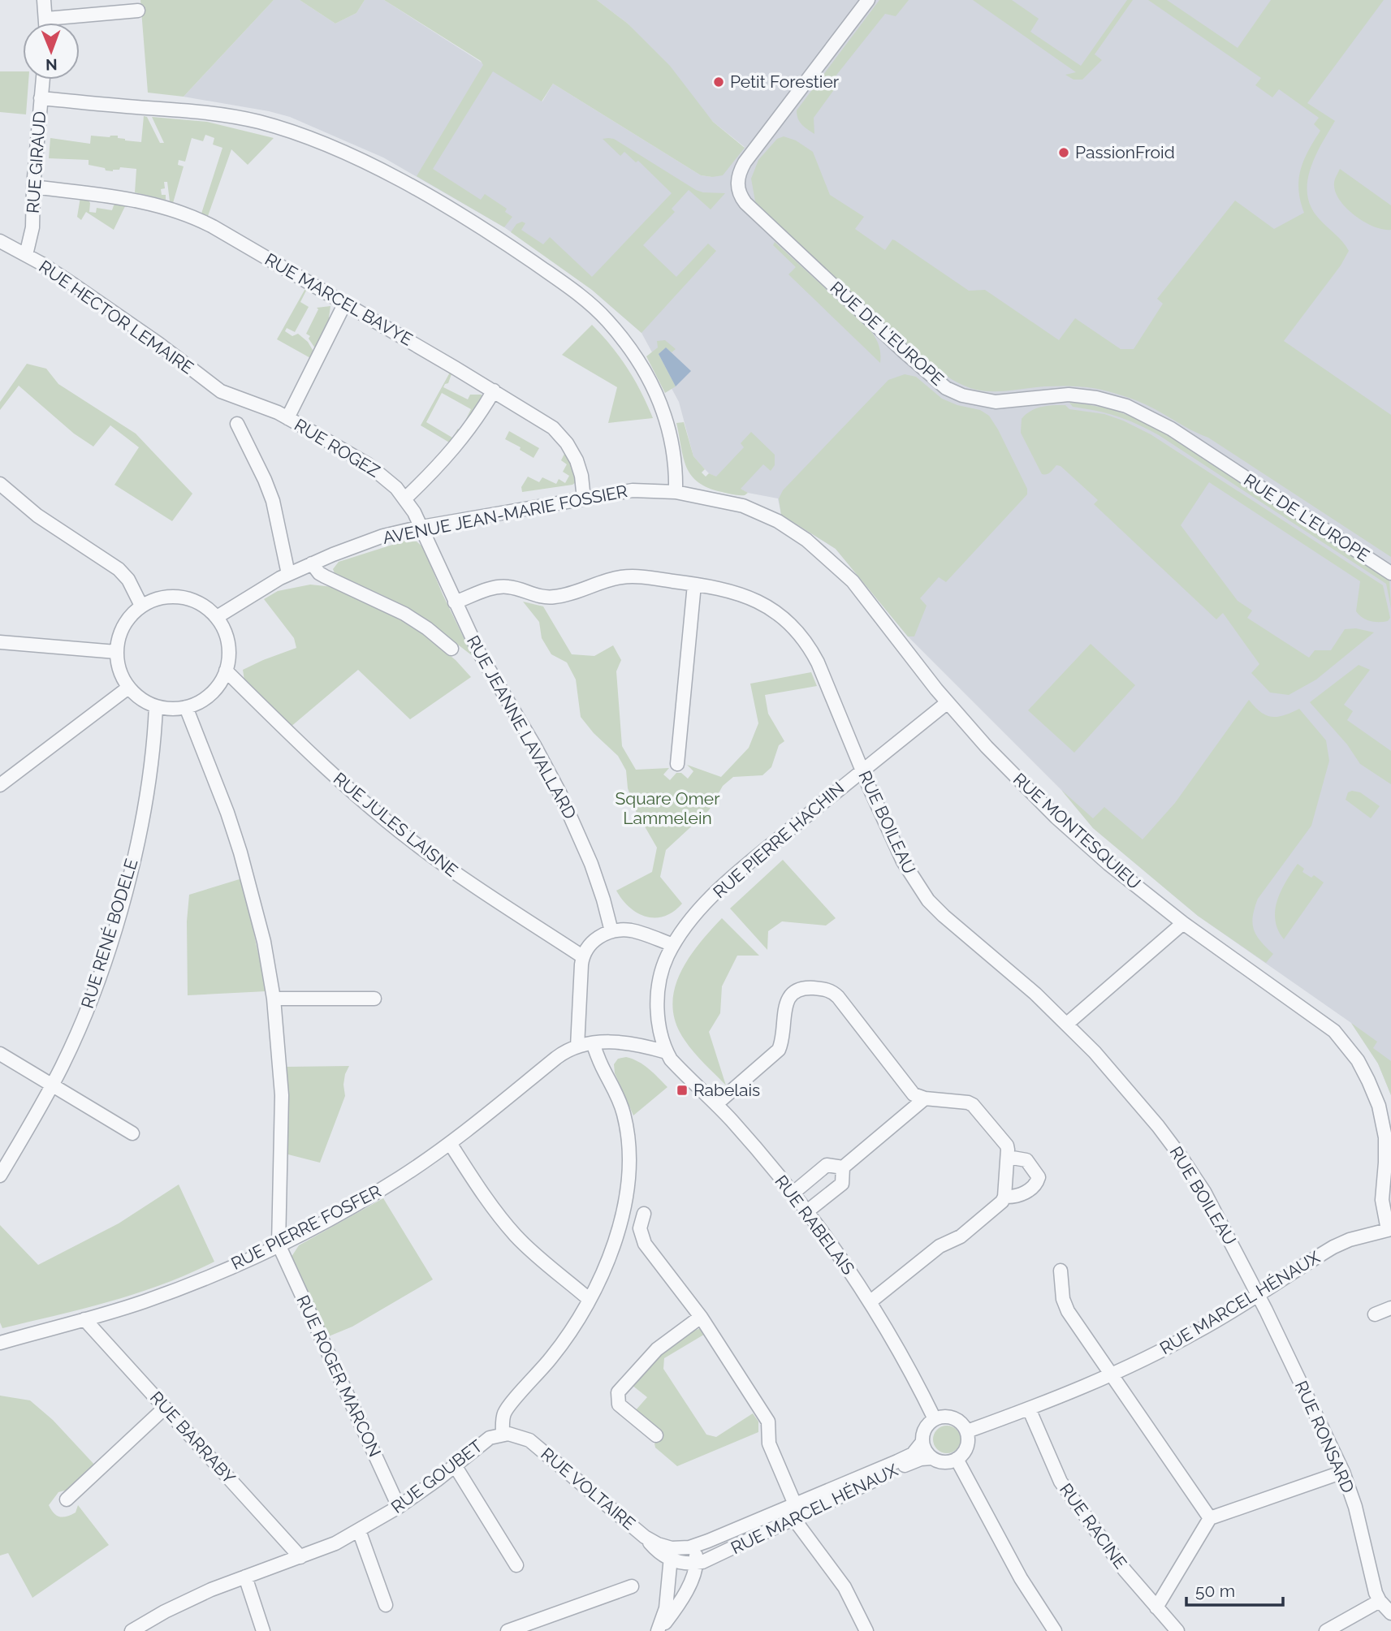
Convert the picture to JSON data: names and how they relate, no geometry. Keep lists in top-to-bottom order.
{
  "streets": {
    "street": [
      "RUE GIRAUD",
      "RUE MARCEL BAVYE",
      "RUE HECTOR LEMAIRE",
      "RUE DE L'EUROPE",
      "RUE ROGEZ",
      "AVENUE JEAN-MARIE FOSSIER",
      "RUE JEANNE LAVALLARD",
      "RUE BOILEAU",
      "RUE JULES LAISNE",
      "RUE MONTESQUIEU",
      "RUE PIERRE HACHIN",
      "RUE RENÉ BODELE",
      "RUE RABELAIS",
      "RUE PIERRE FOSFER",
      "RUE MARCEL HÉNAUX",
      "RUE ROGER MARCON",
      "RUE RONSARD",
      "RUE BARRABY",
      "RUE GOUBET",
      "RUE VOLTAIRE",
      "RUE RACINE"
    ]
  },
  "crossings": [
    ["RUE GIRAUD", "RUE MARCEL BAVYE"],
    ["RUE GIRAUD", "RUE HECTOR LEMAIRE"],
    ["RUE MARCEL BAVYE", "AVENUE JEAN-MARIE FOSSIER"],
    ["RUE HECTOR LEMAIRE", "RUE ROGEZ"],
    ["RUE ROGEZ", "AVENUE JEAN-MARIE FOSSIER"],
    ["RUE ROGEZ", "RUE JEANNE LAVALLARD"],
    ["AVENUE JEAN-MARIE FOSSIER", "RUE JEANNE LAVALLARD"],
    ["AVENUE JEAN-MARIE FOSSIER", "RUE JULES LAISNE"],
    ["AVENUE JEAN-MARIE FOSSIER", "RUE MONTESQUIEU"],
    ["AVENUE JEAN-MARIE FOSSIER", "RUE RENÉ BODELE"],
    ["RUE JEANNE LAVALLARD", "RUE BOILEAU"],
    ["RUE BOILEAU", "RUE PIERRE HACHIN"],
    ["RUE BOILEAU", "RUE MARCEL HÉNAUX"],
    ["RUE BOILEAU", "RUE RONSARD"],
    ["RUE JULES LAISNE", "RUE RENÉ BODELE"],
    ["RUE MONTESQUIEU", "RUE PIERRE HACHIN"],
    ["RUE MONTESQUIEU", "RUE MARCEL HÉNAUX"],
    ["RUE PIERRE HACHIN", "RUE RABELAIS"],
    ["RUE PIERRE HACHIN", "RUE PIERRE FOSFER"],
    ["RUE RABELAIS", "RUE PIERRE FOSFER"],
    ["RUE RABELAIS", "RUE MARCEL HÉNAUX"],
    ["RUE PIERRE FOSFER", "RUE ROGER MARCON"],
    ["RUE PIERRE FOSFER", "RUE BARRABY"],
    ["RUE PIERRE FOSFER", "RUE GOUBET"],
    ["RUE MARCEL HÉNAUX", "RUE RONSARD"],
    ["RUE MARCEL HÉNAUX", "RUE VOLTAIRE"],
    ["RUE MARCEL HÉNAUX", "RUE RACINE"],
    ["RUE ROGER MARCON", "RUE GOUBET"],
    ["RUE BARRABY", "RUE GOUBET"],
    ["RUE GOUBET", "RUE VOLTAIRE"]
  ],
  "parks": ["Square Omer Lammelein"],
  "places": {
    "other": ["Petit Forestier", "PassionFroid"],
    "transit": ["Rabelais"]
  },
  "scale_bar": "50 m",
  "north": "bottom"
}
